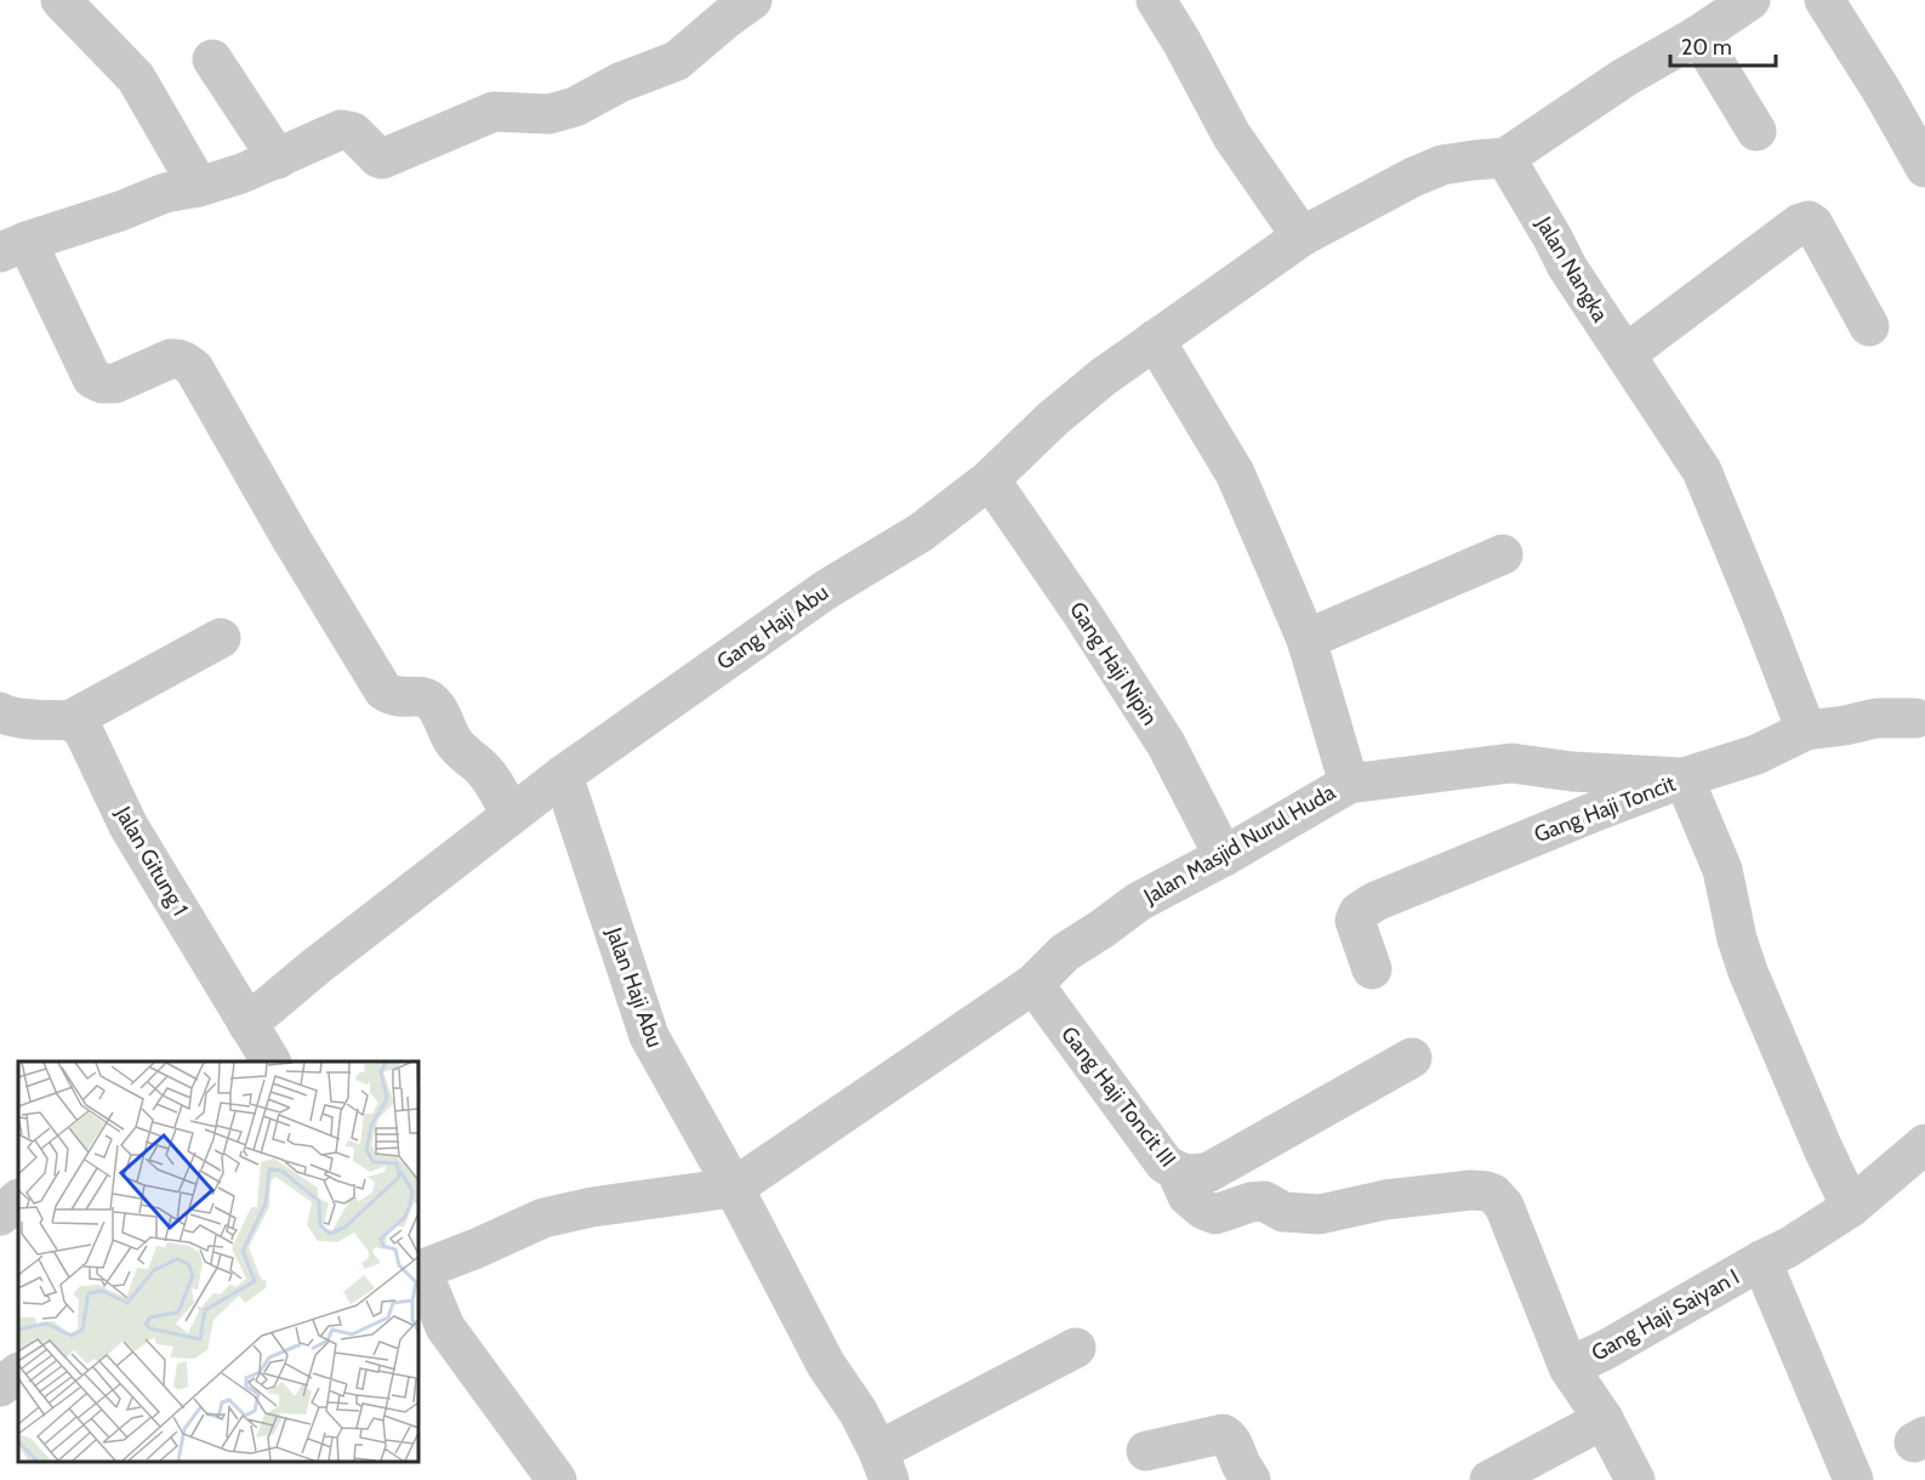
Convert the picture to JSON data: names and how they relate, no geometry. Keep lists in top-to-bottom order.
{
  "streets": {
    "street": [
      "Jalan Nangka",
      "Gang Haji Abu",
      "Gang Haji Nipin",
      "Gang Haji Toncit",
      "Jalan Masjid Nurul Huda",
      "Jalan Gitung 1",
      "Jalan Haji Abu",
      "Gang Haji Toncit III",
      "Gang Haji Saiyan I"
    ]
  },
  "crossings": [
    ["Gang Haji Abu", "Gang Haji Nipin"],
    ["Gang Haji Abu", "Jalan Masjid Nurul Huda"],
    ["Gang Haji Abu", "Jalan Gitung 1"],
    ["Gang Haji Abu", "Jalan Haji Abu"],
    ["Gang Haji Nipin", "Jalan Masjid Nurul Huda"],
    ["Gang Haji Toncit", "Gang Haji Saiyan I"],
    ["Jalan Masjid Nurul Huda", "Jalan Haji Abu"],
    ["Jalan Masjid Nurul Huda", "Gang Haji Toncit III"]
  ],
  "scale_bar": "20 m"
}
